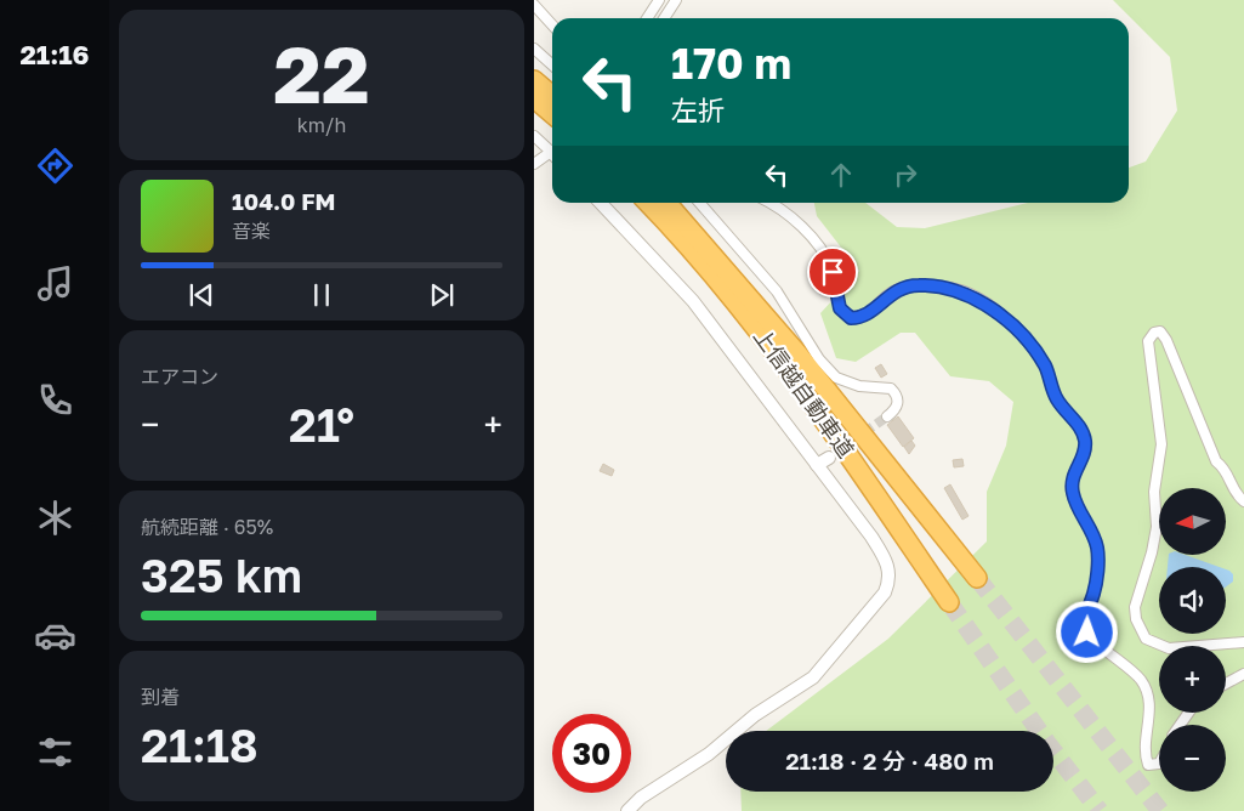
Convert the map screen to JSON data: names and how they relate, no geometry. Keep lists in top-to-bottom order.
{
  "streets": {
    "highway": ["上信越自動車道"]
  },
  "north": "left",
  "page": {
    "tabs": "21:16",
    "tile": [
      ["22", "km/h"],
      "エアコン",
      ["航続距離 · 65%", "325 km"],
      ["到着", "21:18"]
    ],
    "turn": ["170 m", "左折"],
    "song": ["104.0 FM", "音楽"],
    "heat": ["−", "21°", "+"],
    "map_buttons": ["+", "−"],
    "limit": "30",
    "trip": "21:18 · 2 分 · 480 m"
  }
}
